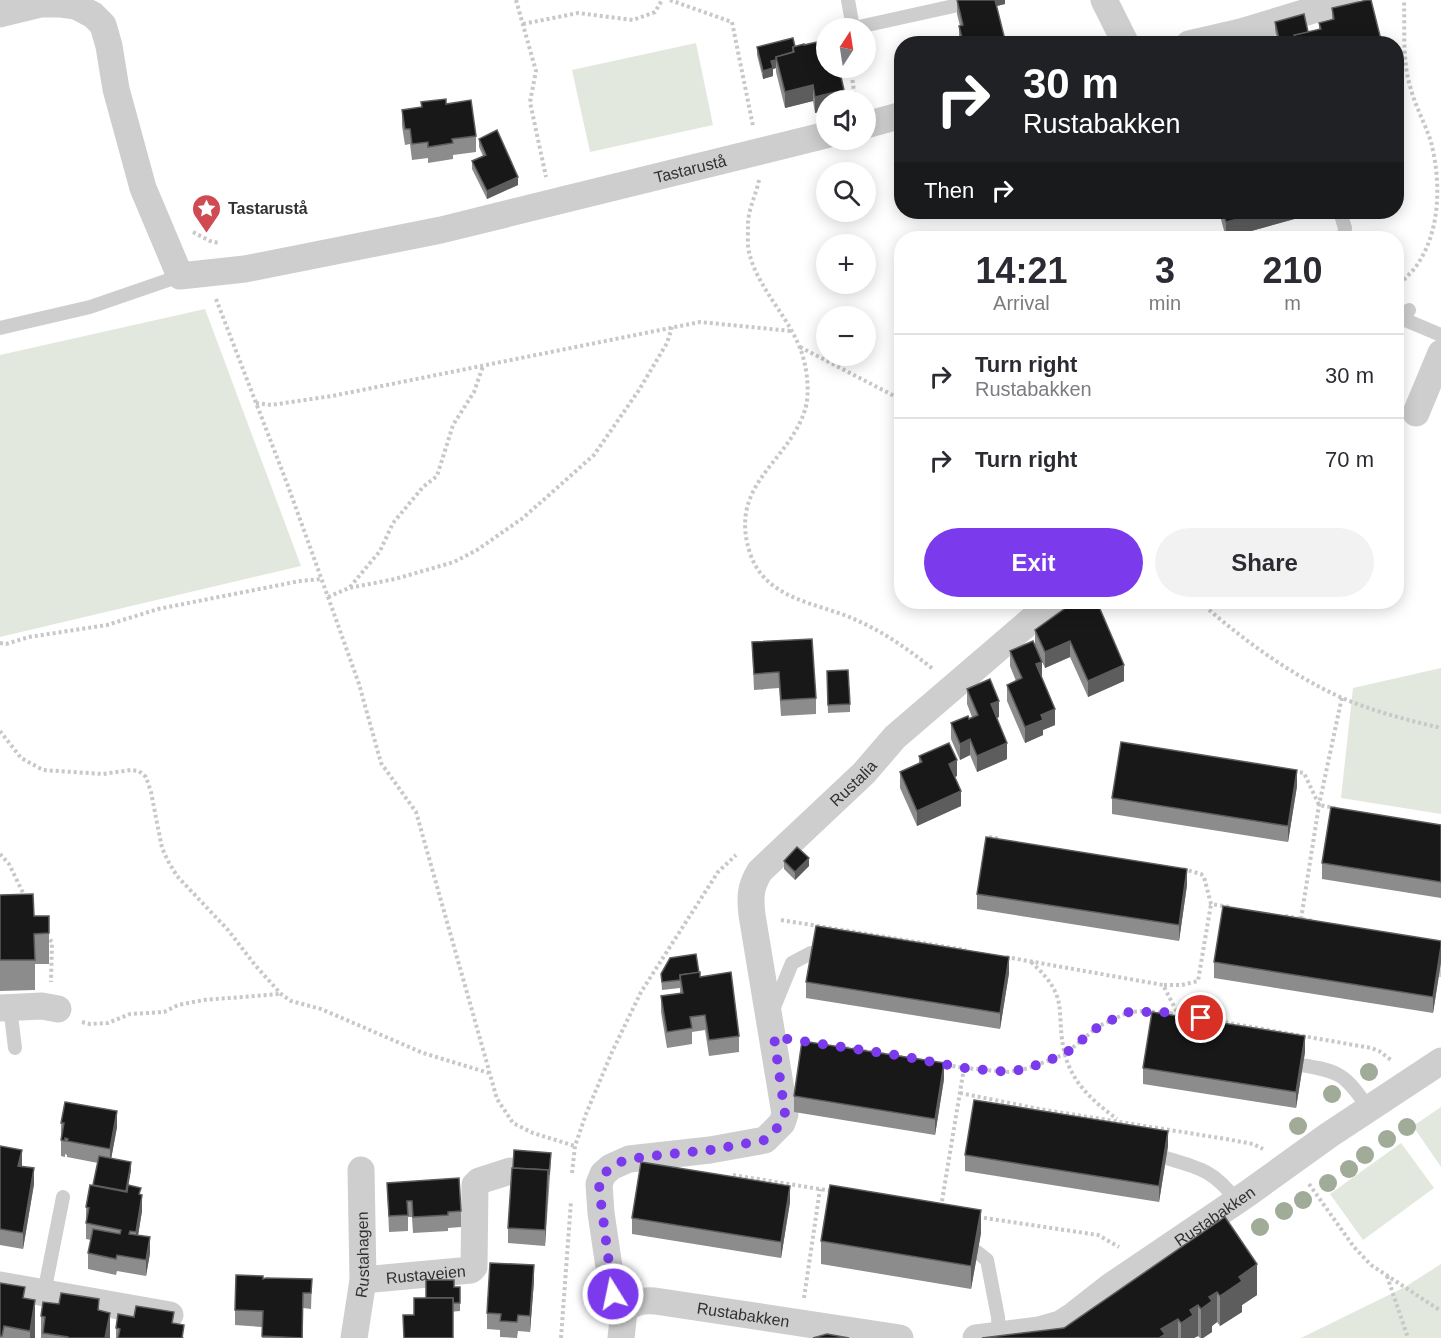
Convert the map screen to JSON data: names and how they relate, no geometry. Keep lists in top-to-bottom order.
{
  "streets": {
    "street": [
      "Tastarustå",
      "Rustalia",
      "Rustabakken",
      "Rustahagen",
      "Rustaveien"
    ]
  },
  "crossings": [
    ["Rustahagen", "Rustaveien"]
  ],
  "places": {
    "place": ["Tastarustå"]
  },
  "north": "top",
  "page": {
    "map_buttons": ["+", "−"],
    "turn": ["30 m", "Rustabakken"],
    "then": "Then",
    "eta": [
      "14:21",
      "Arrival",
      "3",
      "min",
      "210",
      "m"
    ],
    "list": [
      {
        "name": "Turn right",
        "note": "Rustabakken",
        "value": "30 m"
      },
      {
        "name": "Turn right",
        "value": "70 m"
      }
    ],
    "buttons": ["Exit", "Share"]
  }
}
